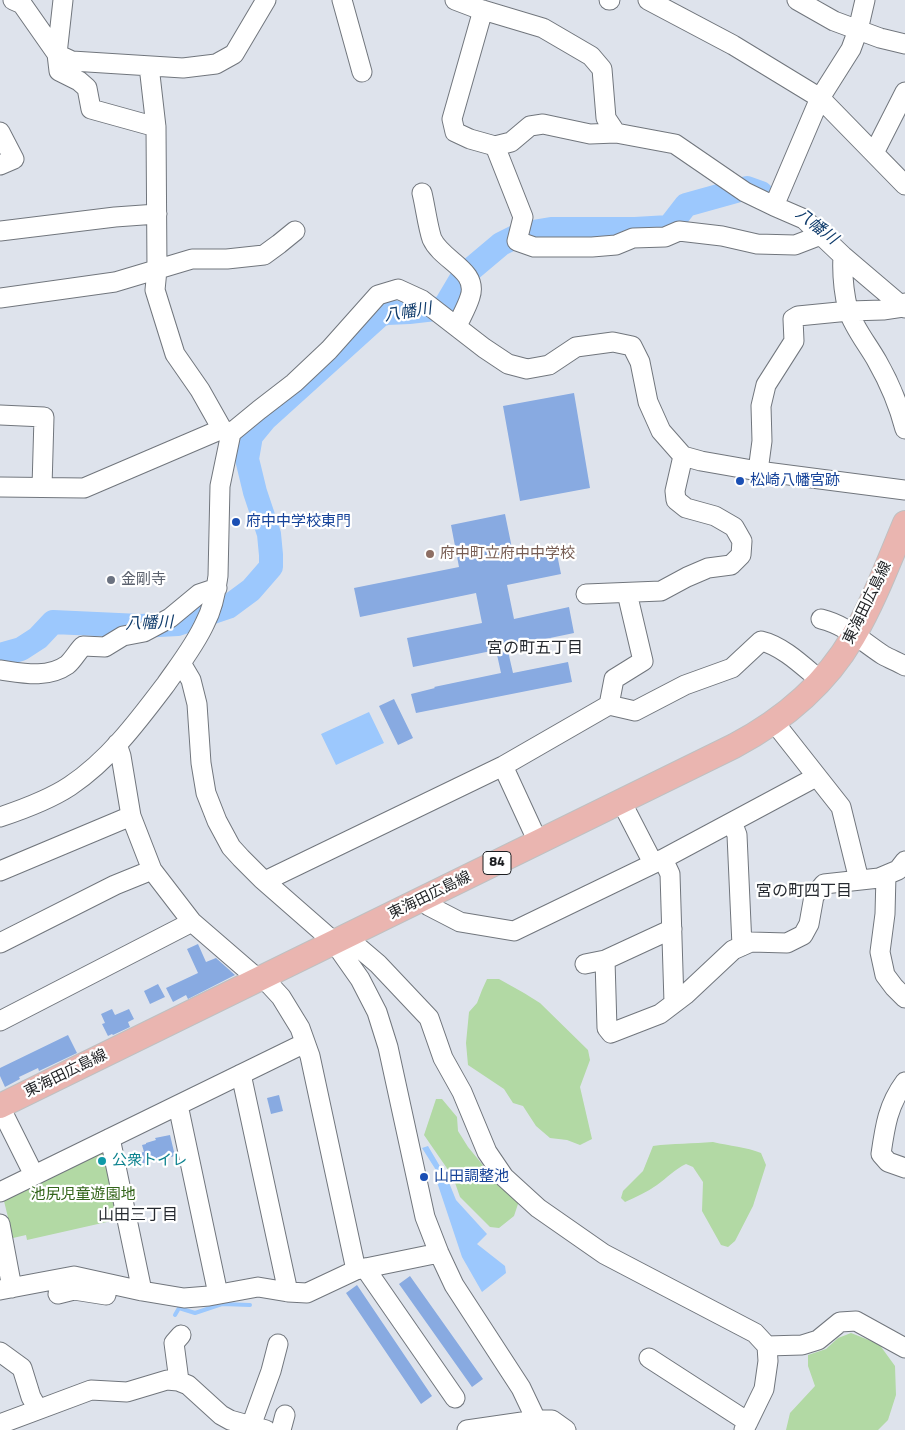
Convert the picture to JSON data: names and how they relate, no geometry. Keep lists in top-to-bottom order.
{
  "streets": {
    "main road": ["東海田広島線", "84"]
  },
  "districts": ["宮の町五丁目", "宮の町四丁目", "山田三丁目"],
  "water": ["八幡川"],
  "parks": ["池尻児童遊園地"],
  "places": [
    "松崎八幡宮跡",
    "府中中学校東門",
    "府中町立府中中学校",
    "金剛寺",
    "公衆トイレ",
    "山田調整池"
  ]
}
